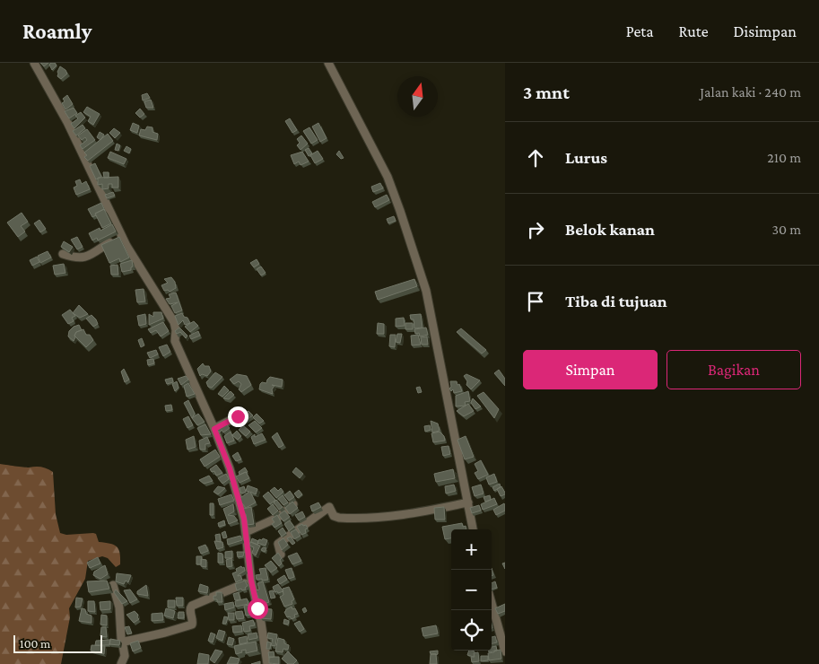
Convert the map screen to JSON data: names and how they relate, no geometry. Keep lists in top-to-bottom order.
{
  "scale_bar": "100 m",
  "north": "top",
  "page": {
    "header": "Roamly",
    "nav": ["Peta", "Rute", "Disimpan"],
    "heading": ["3 mnt", "Jalan kaki · 240 m"],
    "list": [
      ["Lurus", "210 m"],
      ["Belok kanan", "30 m"],
      "Tiba di tujuan"
    ],
    "buttons": ["Simpan", "Bagikan"],
    "map_buttons": ["+", "−"],
    "scale": "100 m"
  }
}
